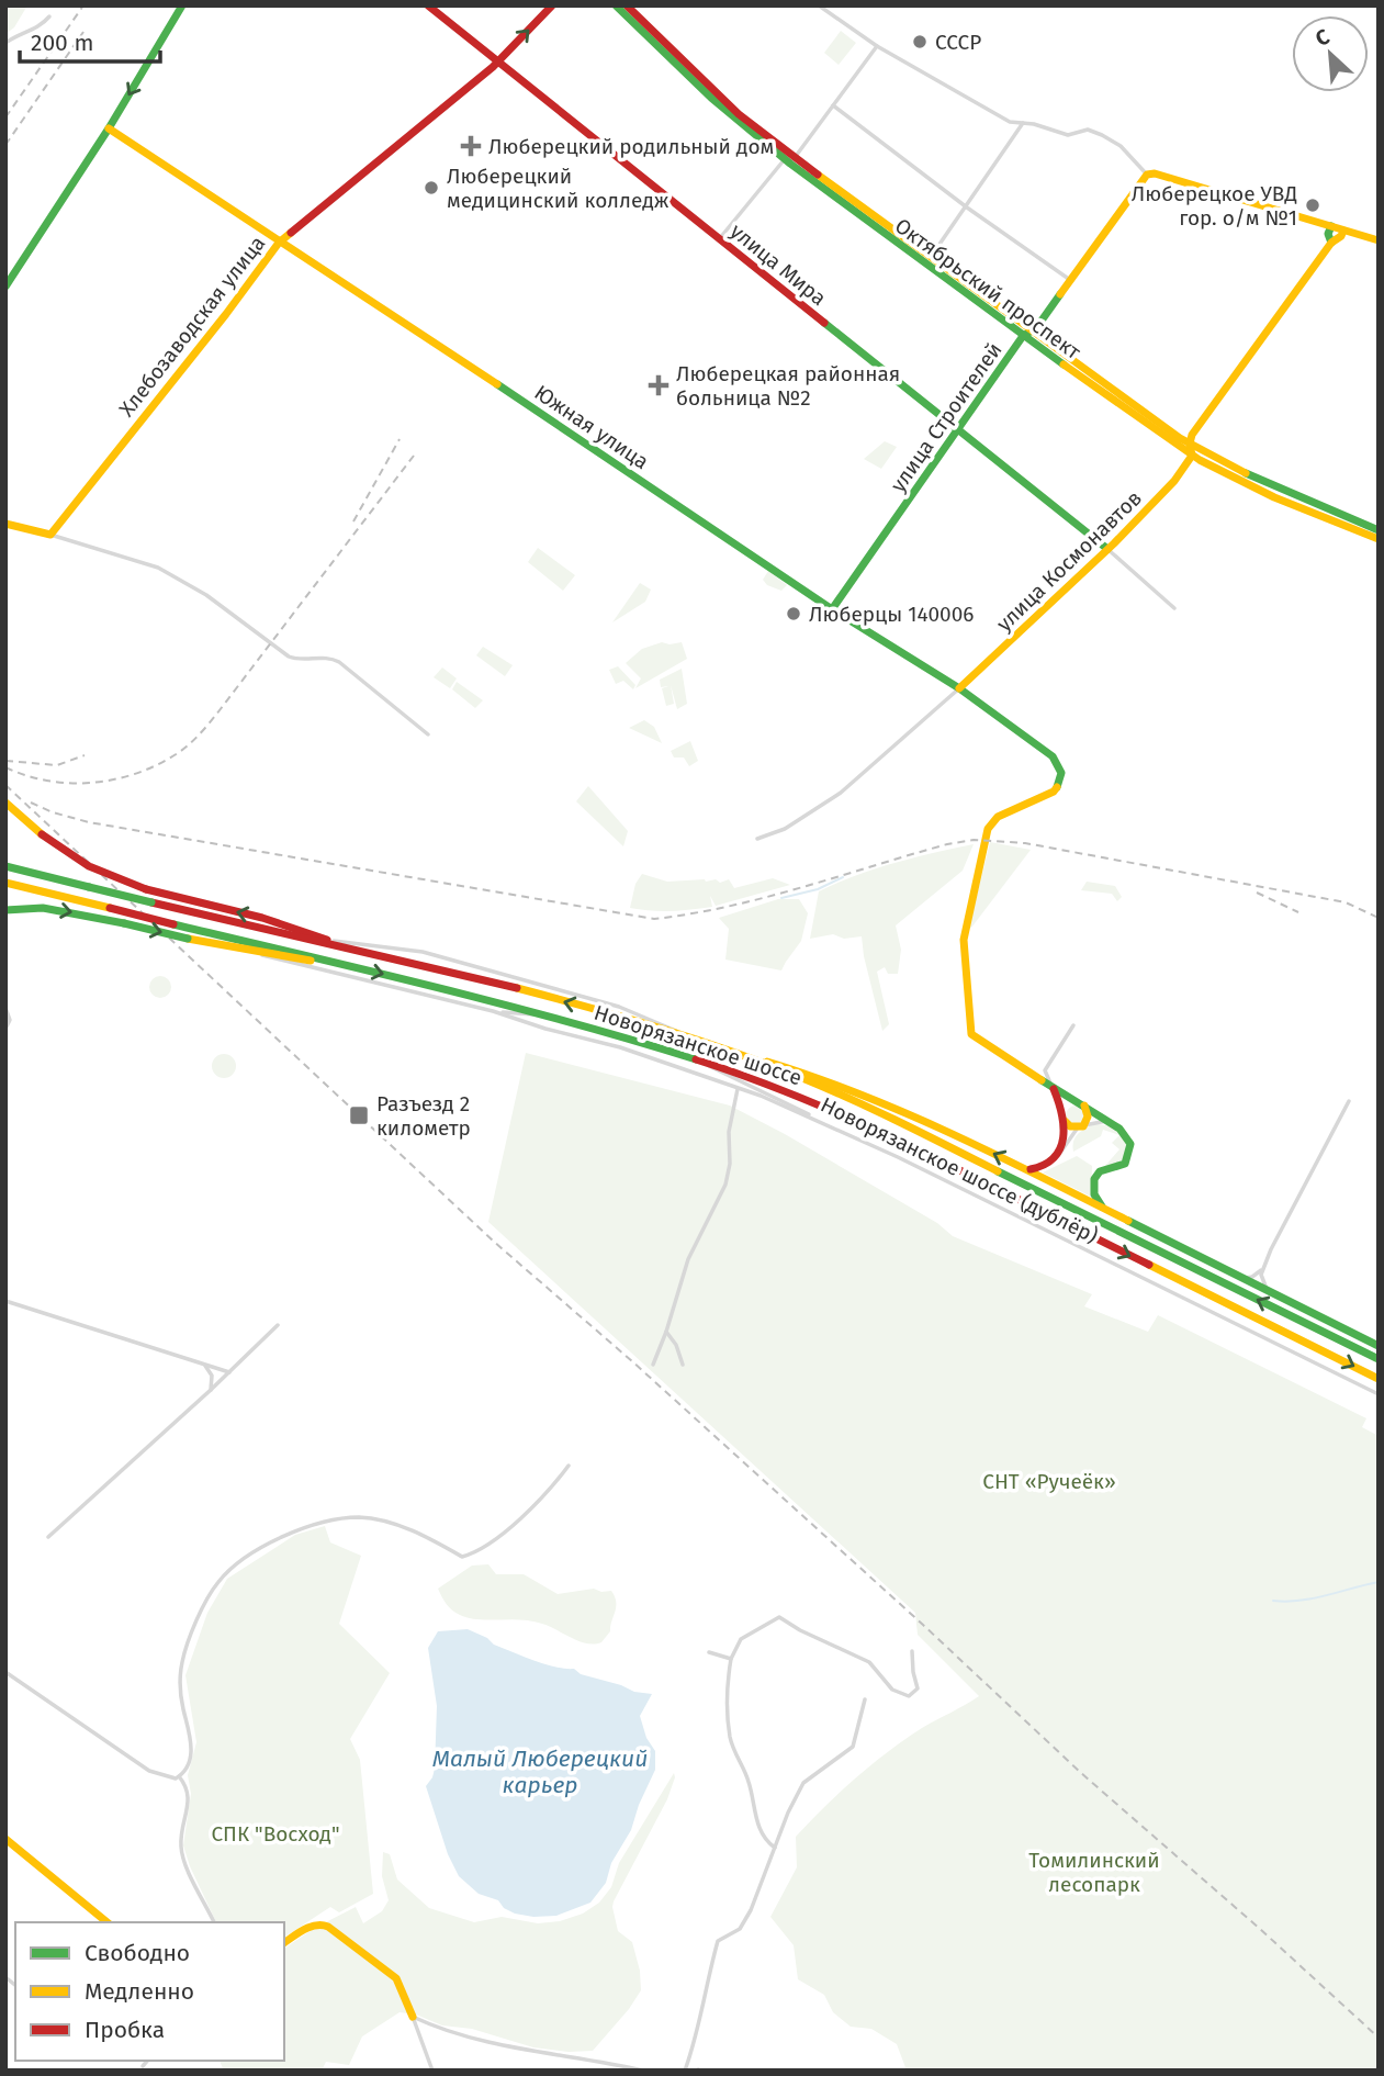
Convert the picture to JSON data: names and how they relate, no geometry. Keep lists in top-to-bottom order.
{
  "streets": {
    "main road": [
      "улица Мира",
      "Октябрьский проспект",
      "Хлебозаводская улица",
      "улица Строителей",
      "Южная улица",
      "улица Космонавтов",
      "Новорязанское шоссе",
      "Новорязанское шоссе (дублёр)"
    ]
  },
  "crossings": [
    ["улица Мира", "Хлебозаводская улица"],
    ["улица Мира", "улица Строителей"],
    ["улица Мира", "улица Космонавтов"],
    ["Октябрьский проспект", "улица Строителей"],
    ["Октябрьский проспект", "улица Космонавтов"],
    ["Хлебозаводская улица", "Южная улица"],
    ["улица Строителей", "Южная улица"],
    ["Южная улица", "улица Космонавтов"],
    ["Новорязанское шоссе", "Новорязанское шоссе (дублёр)"]
  ],
  "water": ["Малый Люберецкий карьер"],
  "parks": ["СНТ «Ручеёк»", "СПК \"Восход\"", "Томилинский лесопарк"],
  "places": {
    "other": [
      "СССР",
      "Люберецкий медицинский колледж",
      "Люберецкое УВД гор. о/м №1",
      "Люберцы 140006"
    ],
    "health": ["Люберецкий родильный дом", "Люберецкая районная больница №2"],
    "transit": ["Разъезд 2 километр"]
  },
  "legend": ["Свободно", "Медленно", "Пробка"],
  "scale_bar": "200 m",
  "north": "top left"
}
